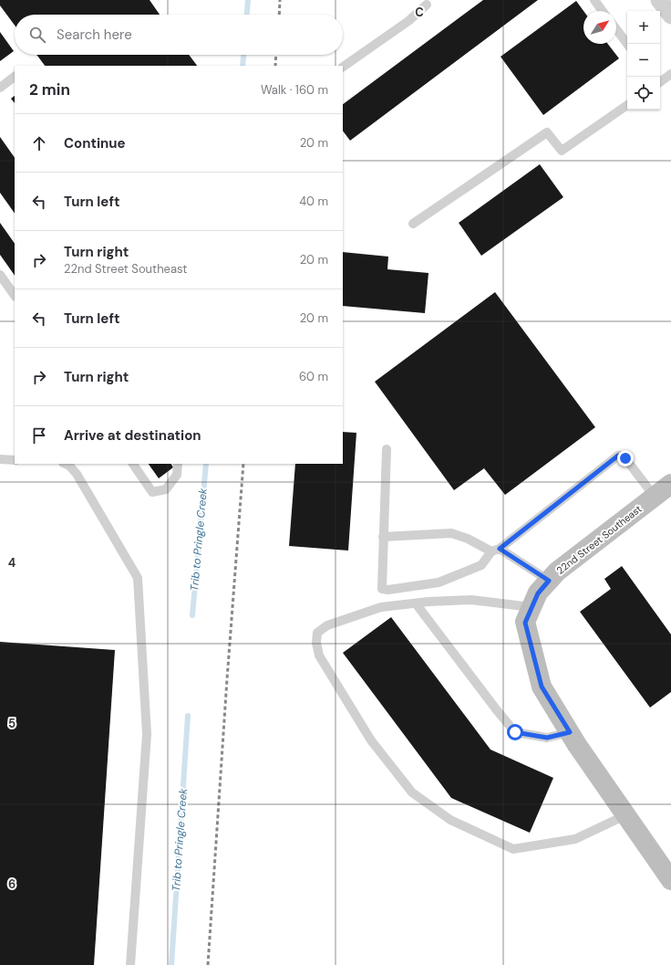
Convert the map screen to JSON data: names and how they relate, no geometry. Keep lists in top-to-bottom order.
{
  "streets": {
    "street": ["22nd Street Southeast"]
  },
  "water": ["Trib to Pringle Creek"],
  "north": "top right",
  "page": {
    "map_buttons": ["+", "−"],
    "search": "Search here",
    "heading": ["2 min", "Walk · 160 m"],
    "list": [
      ["Continue", "20 m"],
      ["Turn left", "40 m"],
      ["Turn right", "22nd Street Southeast", "20 m"],
      ["Turn left", "20 m"],
      ["Turn right", "60 m"],
      "Arrive at destination"
    ]
  },
  "grid": {
    "columns": ["C"],
    "rows": ["4", "5", "6"]
  }
}
